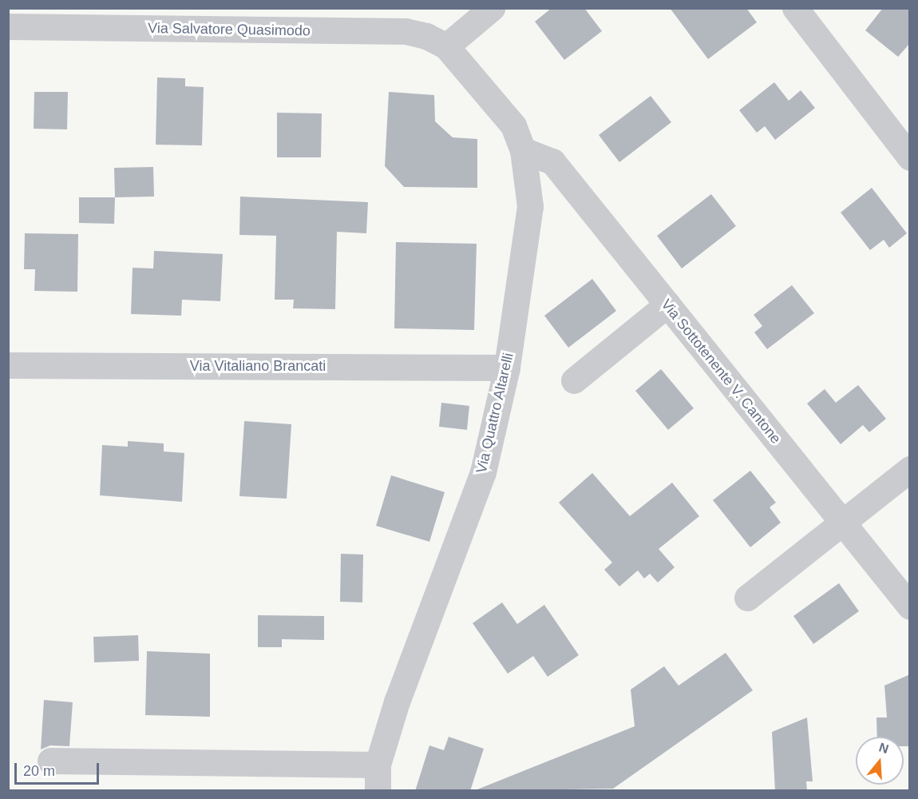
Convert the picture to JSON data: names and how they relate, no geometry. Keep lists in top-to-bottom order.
{
  "streets": {
    "street": [
      "Via Salvatore Quasimodo",
      "Via Vitaliano Brancati",
      "Via Sottotenente V. Cantone",
      "Via Quattro Altarelli"
    ]
  },
  "crossings": [
    ["Via Salvatore Quasimodo", "Via Quattro Altarelli"],
    ["Via Vitaliano Brancati", "Via Quattro Altarelli"],
    ["Via Sottotenente V. Cantone", "Via Quattro Altarelli"]
  ],
  "scale_bar": "20 m",
  "north": "top"
}
